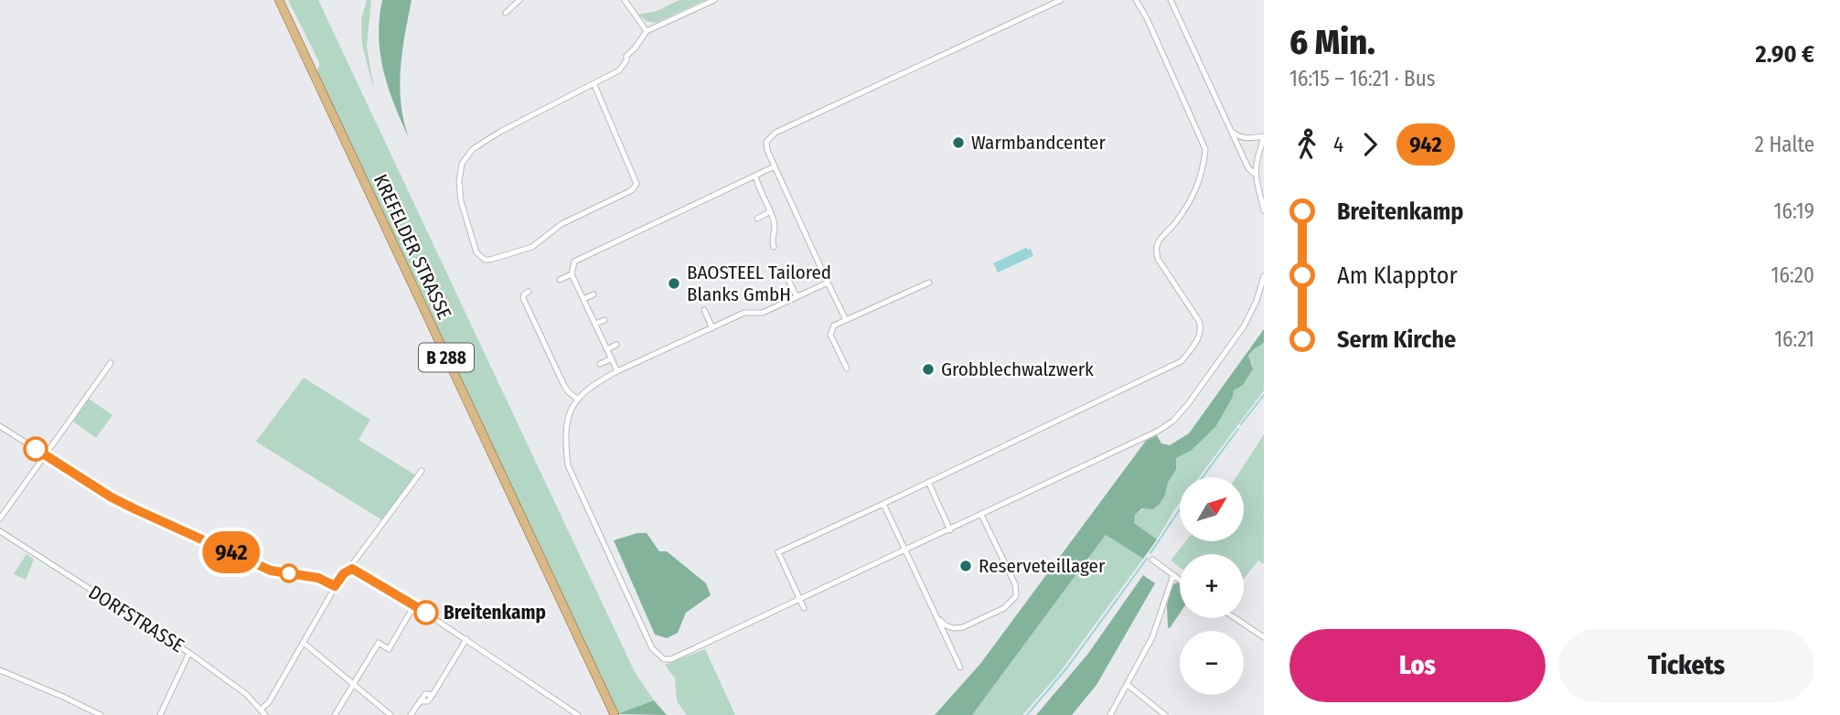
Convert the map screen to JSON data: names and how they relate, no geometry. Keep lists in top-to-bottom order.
{
  "streets": {
    "main road": ["KREFELDER STRASSE", "B 288"],
    "street": ["DORFSTRASSE"]
  },
  "places": [
    "Warmbandcenter",
    "BAOSTEEL Tailored Blanks GmbH",
    "Grobblechwalzwerk",
    "Reserveteillager",
    "Breitenkamp"
  ],
  "lines": ["bus line 942"],
  "north": "top right",
  "page": {
    "on_map": "942",
    "heading": ["6 Min.", "16:15 – 16:21 · Bus", "2.90 €"],
    "legs": ["4", "942", "2 Halte"],
    "list": [
      {
        "name": "Breitenkamp",
        "value": "16:19"
      },
      {
        "name": "Am Klapptor",
        "value": "16:20"
      },
      {
        "name": "Serm Kirche",
        "value": "16:21"
      }
    ],
    "map_buttons": ["+", "−"],
    "buttons": ["Los", "Tickets"]
  }
}
